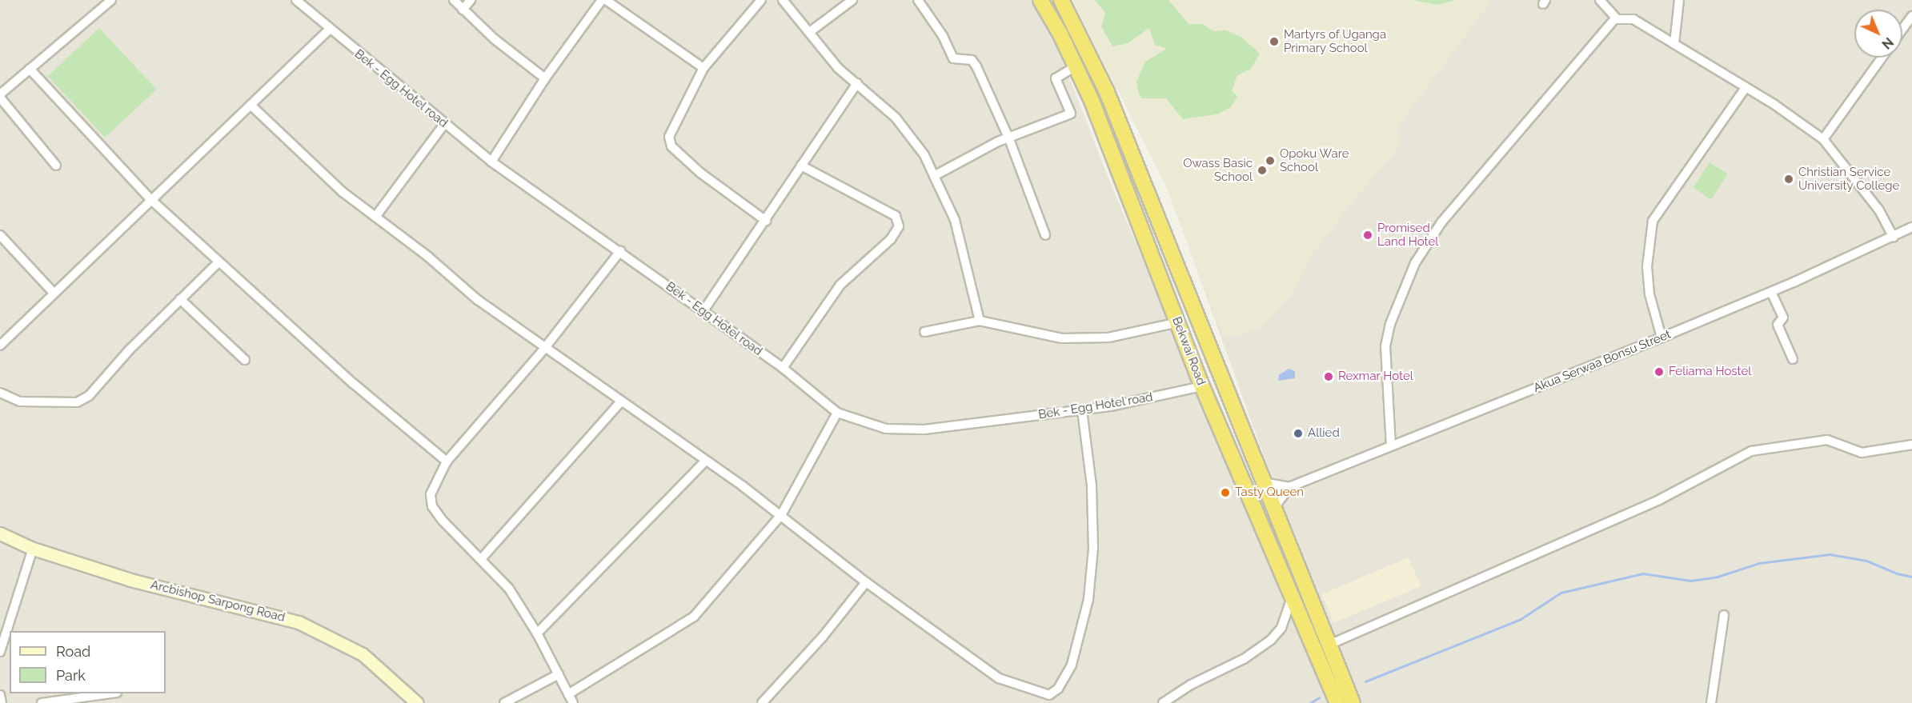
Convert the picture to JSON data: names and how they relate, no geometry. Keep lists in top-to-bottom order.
{
  "streets": {
    "highway": ["Bekwai Road"],
    "street": ["Bek - Egg Hotel road", "Akua Serwaa Bonsu Street", "Arcbishop Sarpong Road"]
  },
  "crossings": [
    ["Bek - Egg Hotel road", "Bekwai Road"]
  ],
  "places": [
    "Martyrs of Uganga Primary School",
    "Opoku Ware School",
    "Owass Basic School",
    "Christian Service University College",
    "Promised Land Hotel",
    "Feliama Hostel",
    "Rexmar Hotel",
    "Allied",
    "Tasty Queen"
  ],
  "legend": ["Road", "Park"],
  "north": "bottom right"
}
